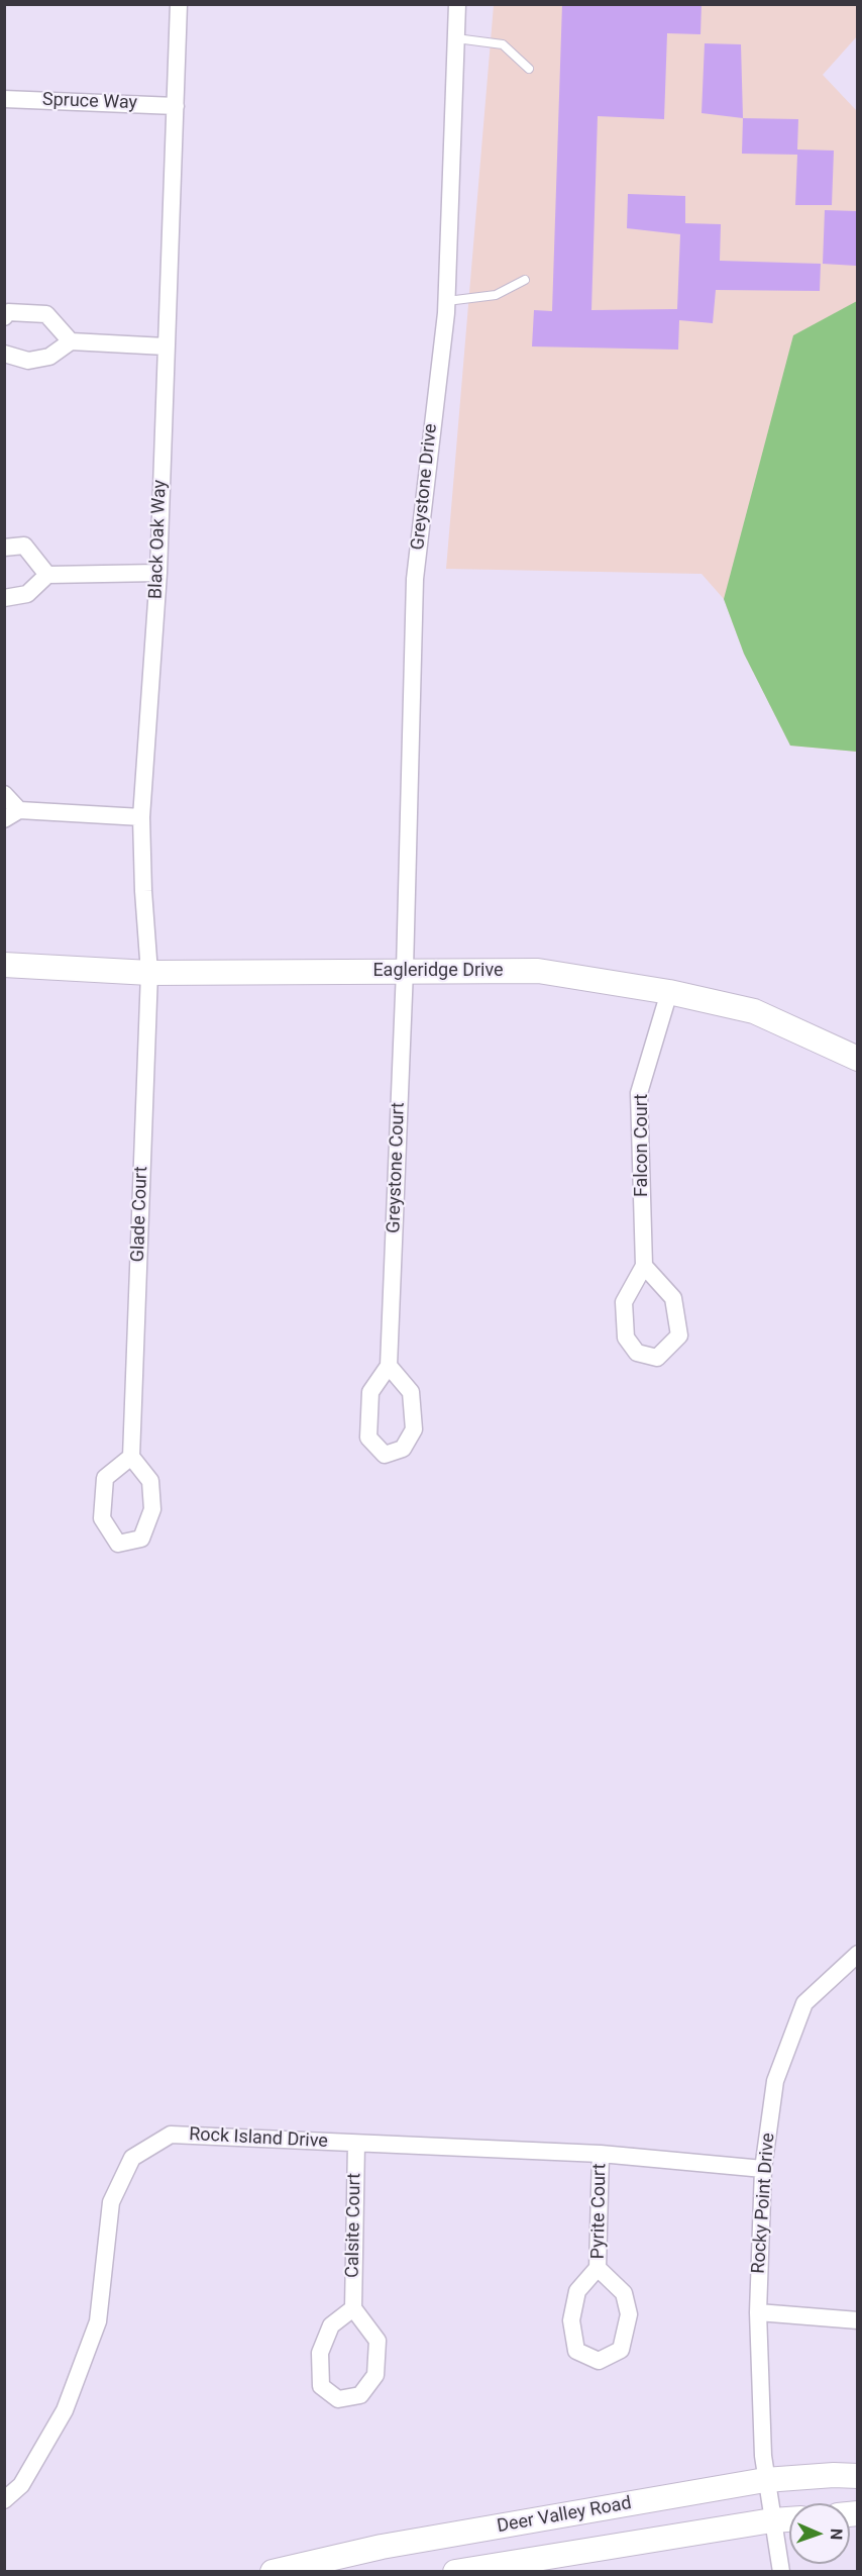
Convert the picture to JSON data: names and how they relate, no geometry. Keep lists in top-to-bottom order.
{
  "streets": {
    "main road": ["Eagleridge Drive", "Deer Valley Road"],
    "street": [
      "Spruce Way",
      "Greystone Drive",
      "Black Oak Way",
      "Falcon Court",
      "Greystone Court",
      "Glade Court",
      "Rock Island Drive",
      "Rocky Point Drive",
      "Pyrite Court",
      "Calsite Court"
    ]
  },
  "crossings": [
    ["Spruce Way", "Black Oak Way"],
    ["Greystone Drive", "Eagleridge Drive"],
    ["Greystone Drive", "Greystone Court"],
    ["Black Oak Way", "Eagleridge Drive"],
    ["Black Oak Way", "Glade Court"],
    ["Eagleridge Drive", "Falcon Court"],
    ["Eagleridge Drive", "Greystone Court"],
    ["Eagleridge Drive", "Glade Court"],
    ["Rock Island Drive", "Rocky Point Drive"],
    ["Rock Island Drive", "Pyrite Court"],
    ["Rock Island Drive", "Calsite Court"],
    ["Rocky Point Drive", "Deer Valley Road"]
  ],
  "north": "right"
}
